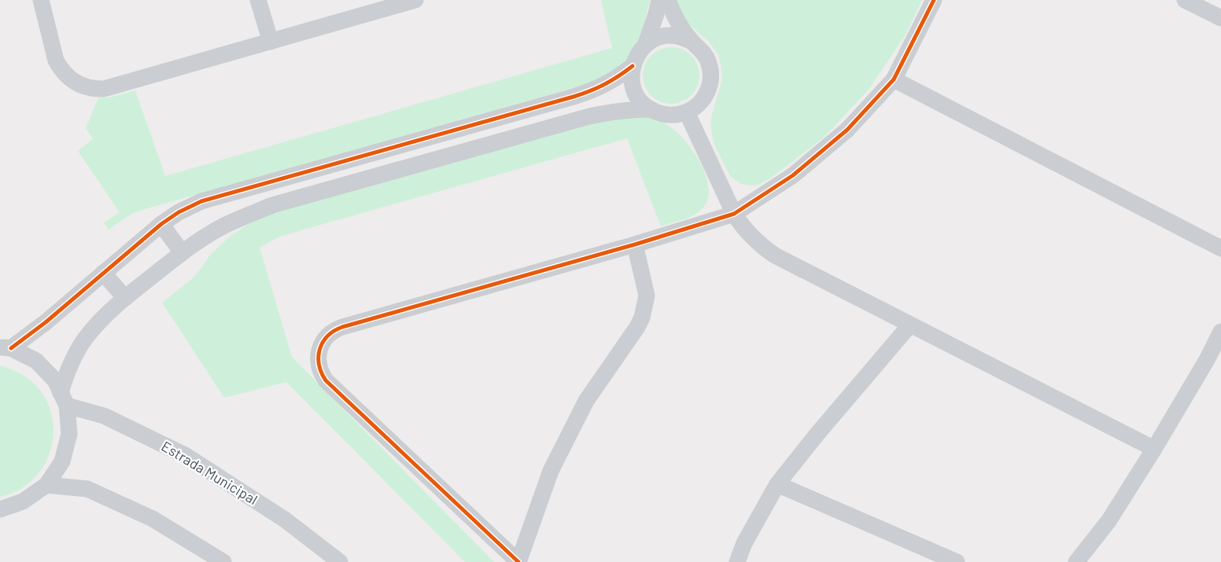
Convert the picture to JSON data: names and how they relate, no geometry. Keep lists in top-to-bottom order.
{
  "streets": {
    "street": ["Estrada Municipal"]
  }
}
